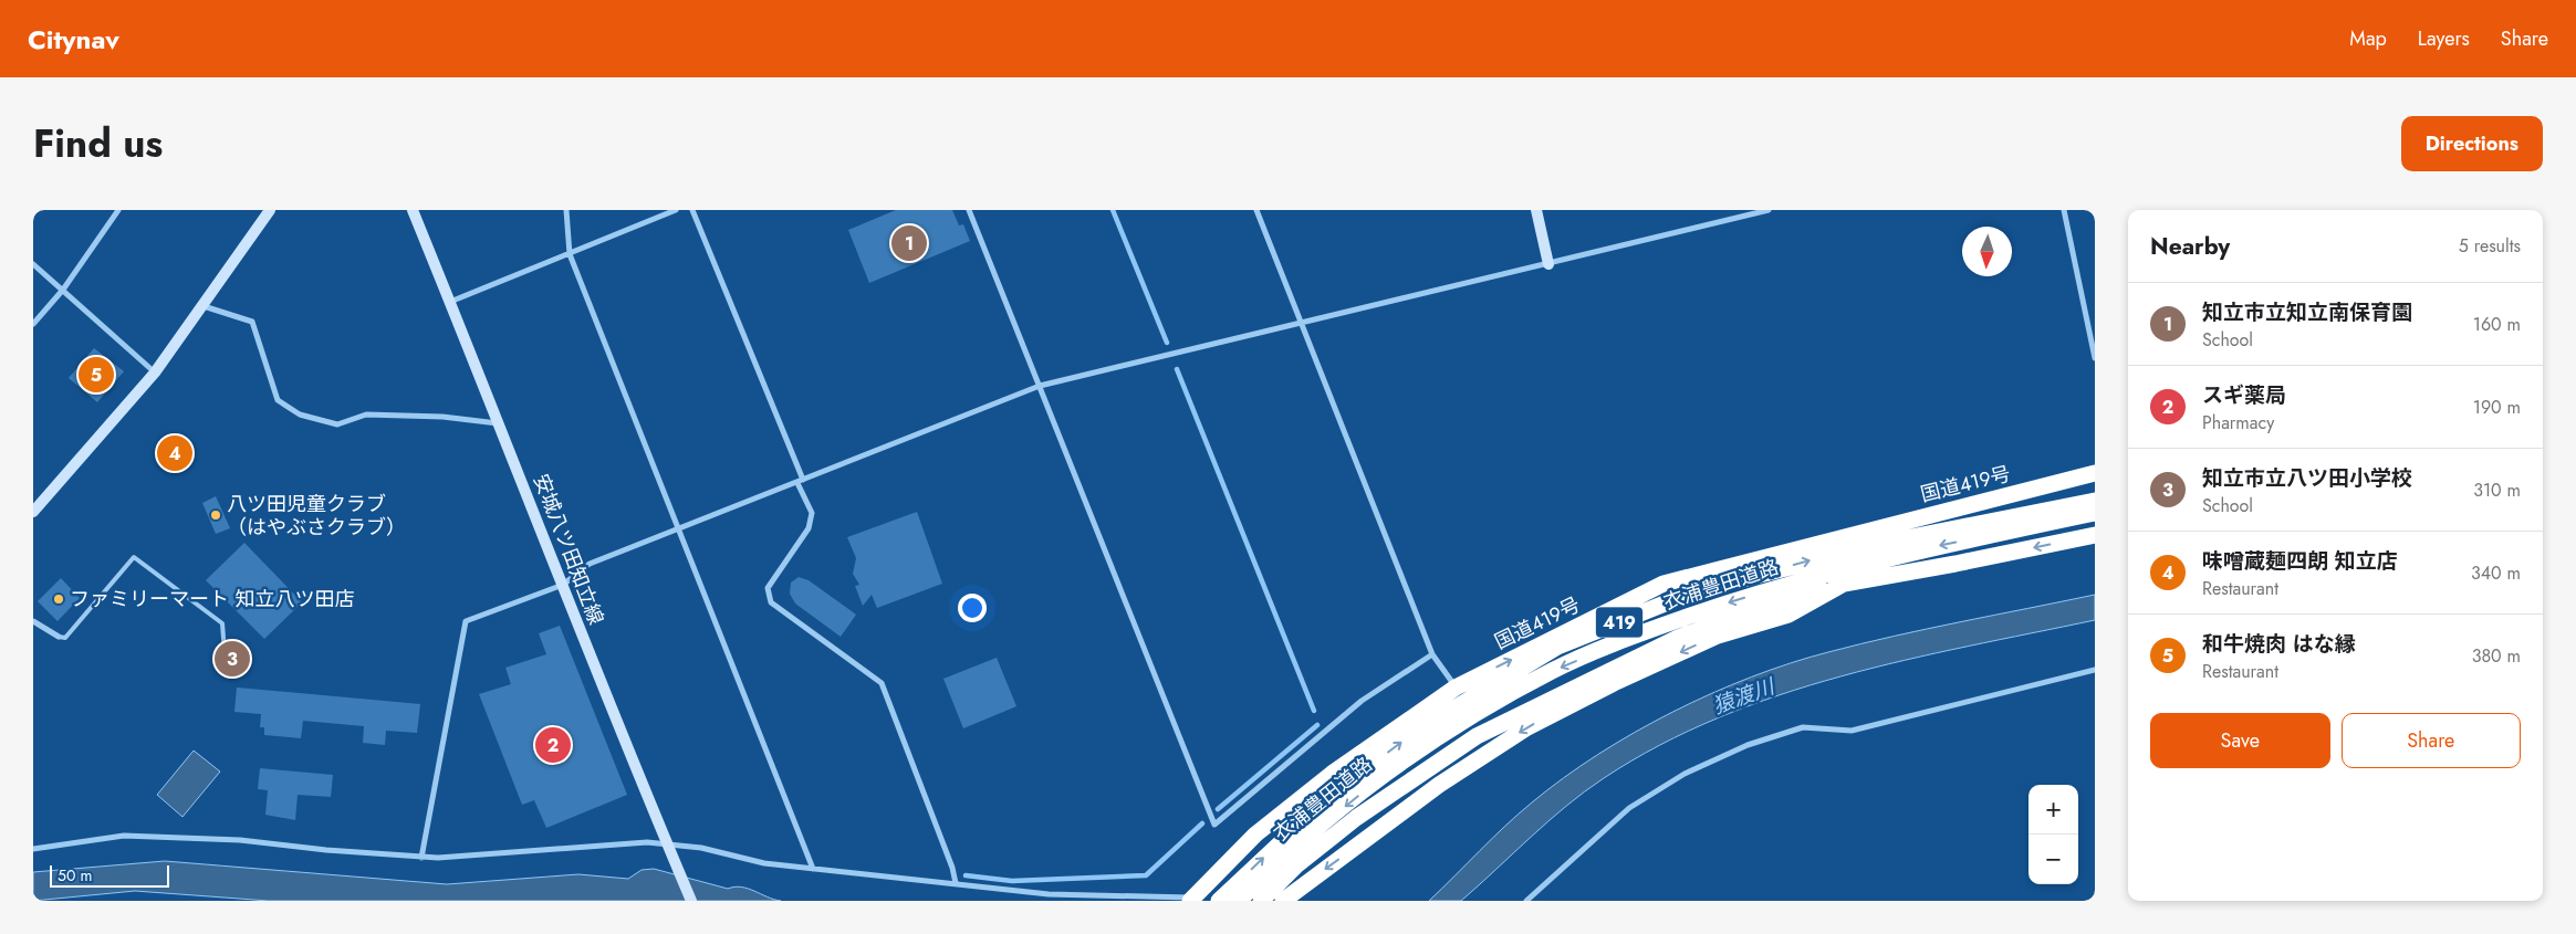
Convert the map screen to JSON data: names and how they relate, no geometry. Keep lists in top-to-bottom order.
{
  "streets": {
    "highway": ["国道419号", "衣浦豊田道路", "419"],
    "main road": ["安城八ツ田知立線"]
  },
  "crossings": [
    ["衣浦豊田道路", "419"]
  ],
  "water": ["猿渡川"],
  "places": ["八ツ田児童クラブ （はやぶさクラブ）", "ファミリーマート 知立八ツ田店"],
  "scale_bar": "50 m",
  "north": "bottom",
  "page": {
    "header": "Citynav",
    "nav": ["Map", "Layers", "Share"],
    "title": "Find us",
    "buttons": [
      "Directions",
      ["Save", "Share"]
    ],
    "heading": ["Nearby", "5 results"],
    "pins": [
      "1",
      "5",
      "4",
      "3",
      "2"
    ],
    "list": [
      {
        "mark": "1",
        "name": "知立市立知立南保育園",
        "note": "School",
        "value": "160 m"
      },
      {
        "mark": "2",
        "name": "スギ薬局",
        "note": "Pharmacy",
        "value": "190 m"
      },
      {
        "mark": "3",
        "name": "知立市立八ツ田小学校",
        "note": "School",
        "value": "310 m"
      },
      {
        "mark": "4",
        "name": "味噌蔵麺四朗 知立店",
        "note": "Restaurant",
        "value": "340 m"
      },
      {
        "mark": "5",
        "name": "和牛焼肉 はな縁",
        "note": "Restaurant",
        "value": "380 m"
      }
    ],
    "map_buttons": ["+", "−"],
    "scale": "50 m"
  }
}
